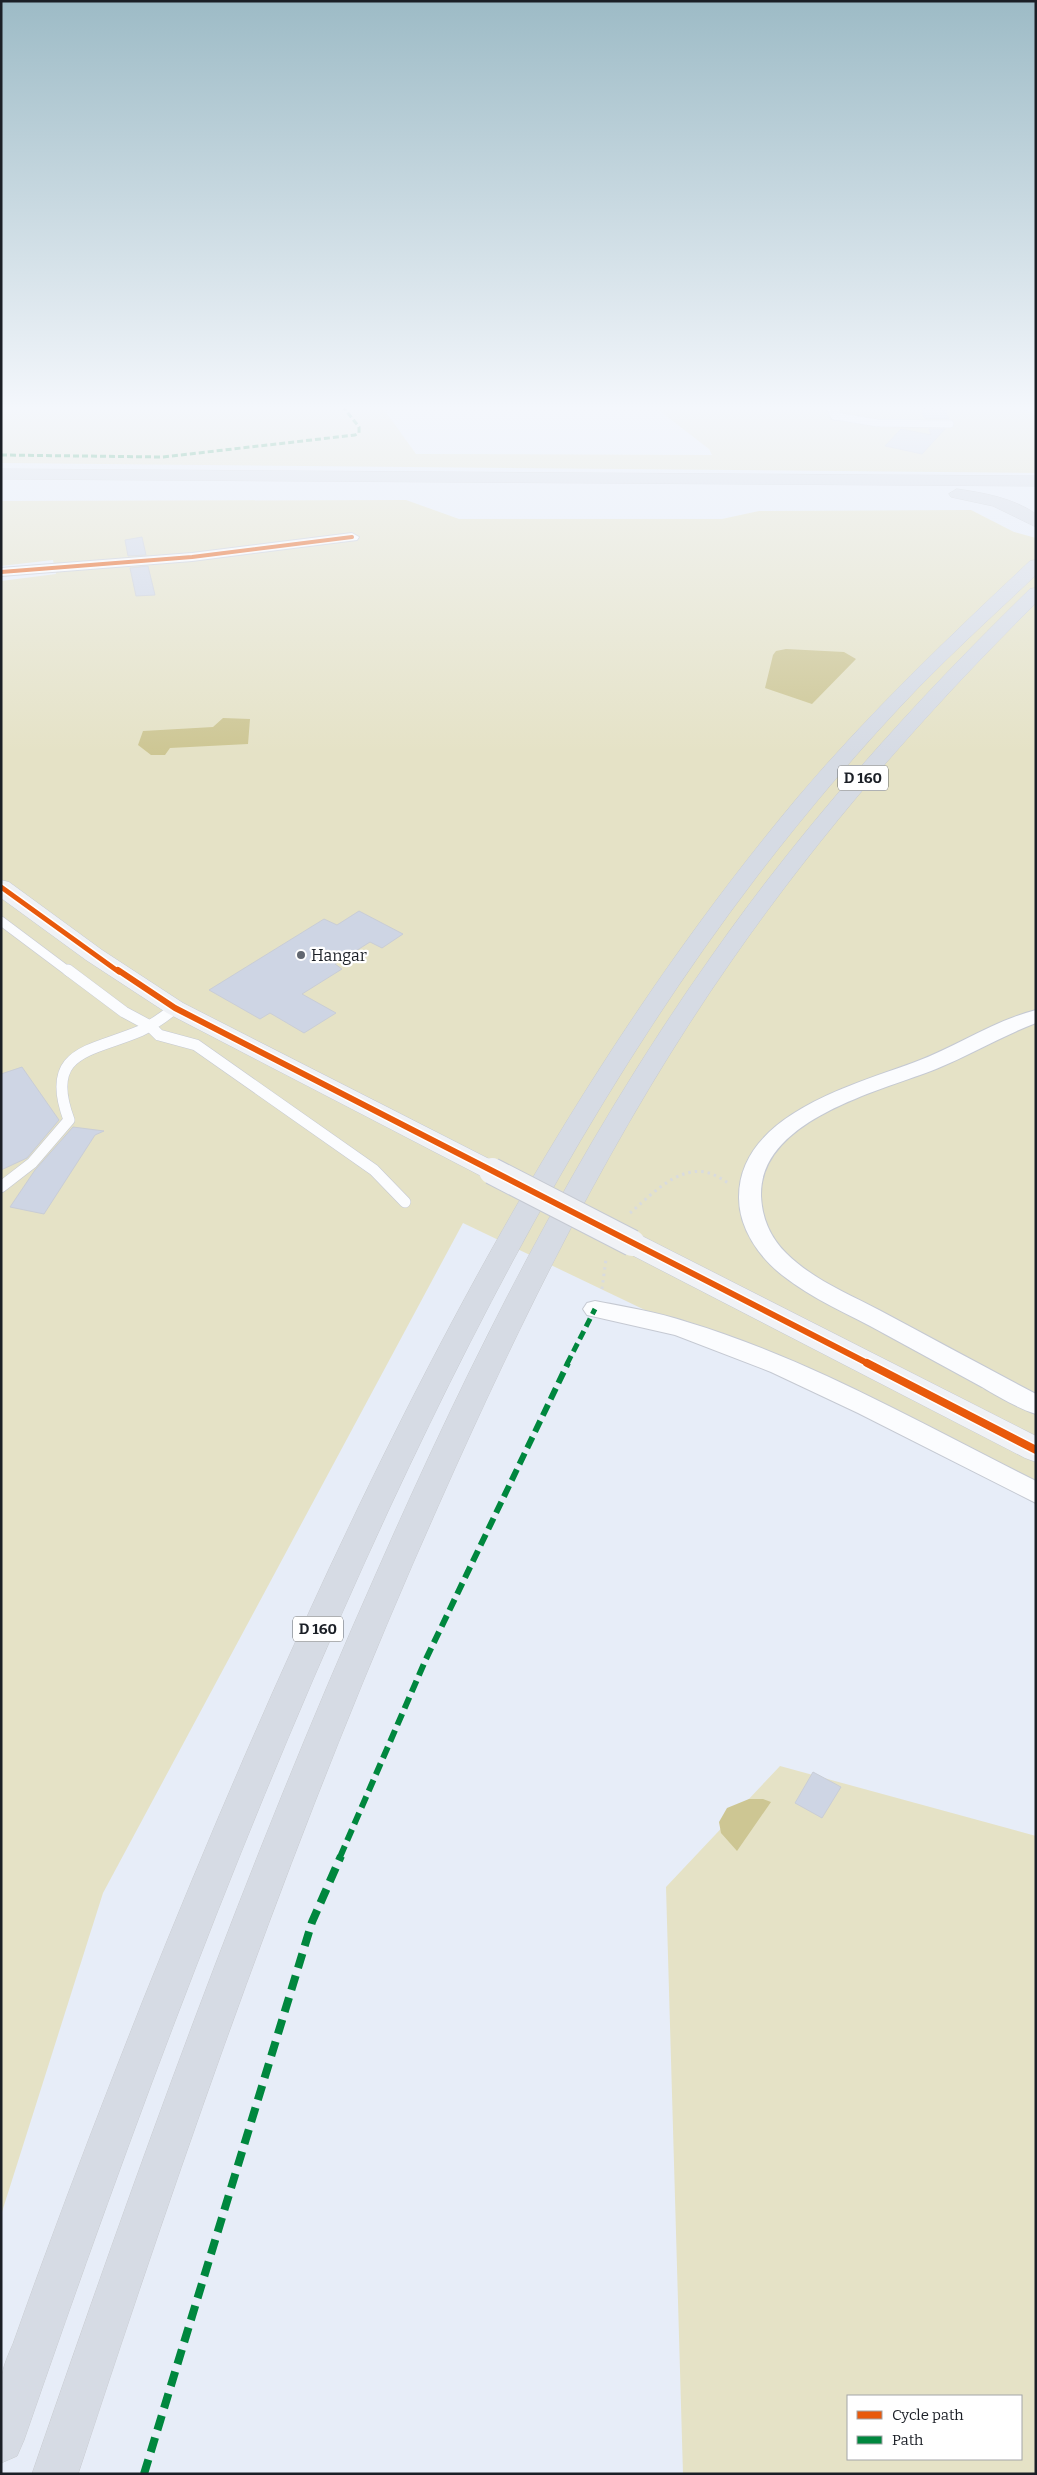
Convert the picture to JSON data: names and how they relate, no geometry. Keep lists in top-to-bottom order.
{
  "streets": {
    "highway": ["D 160"]
  },
  "places": ["Hangar"],
  "legend": ["Cycle path", "Path"]
}
